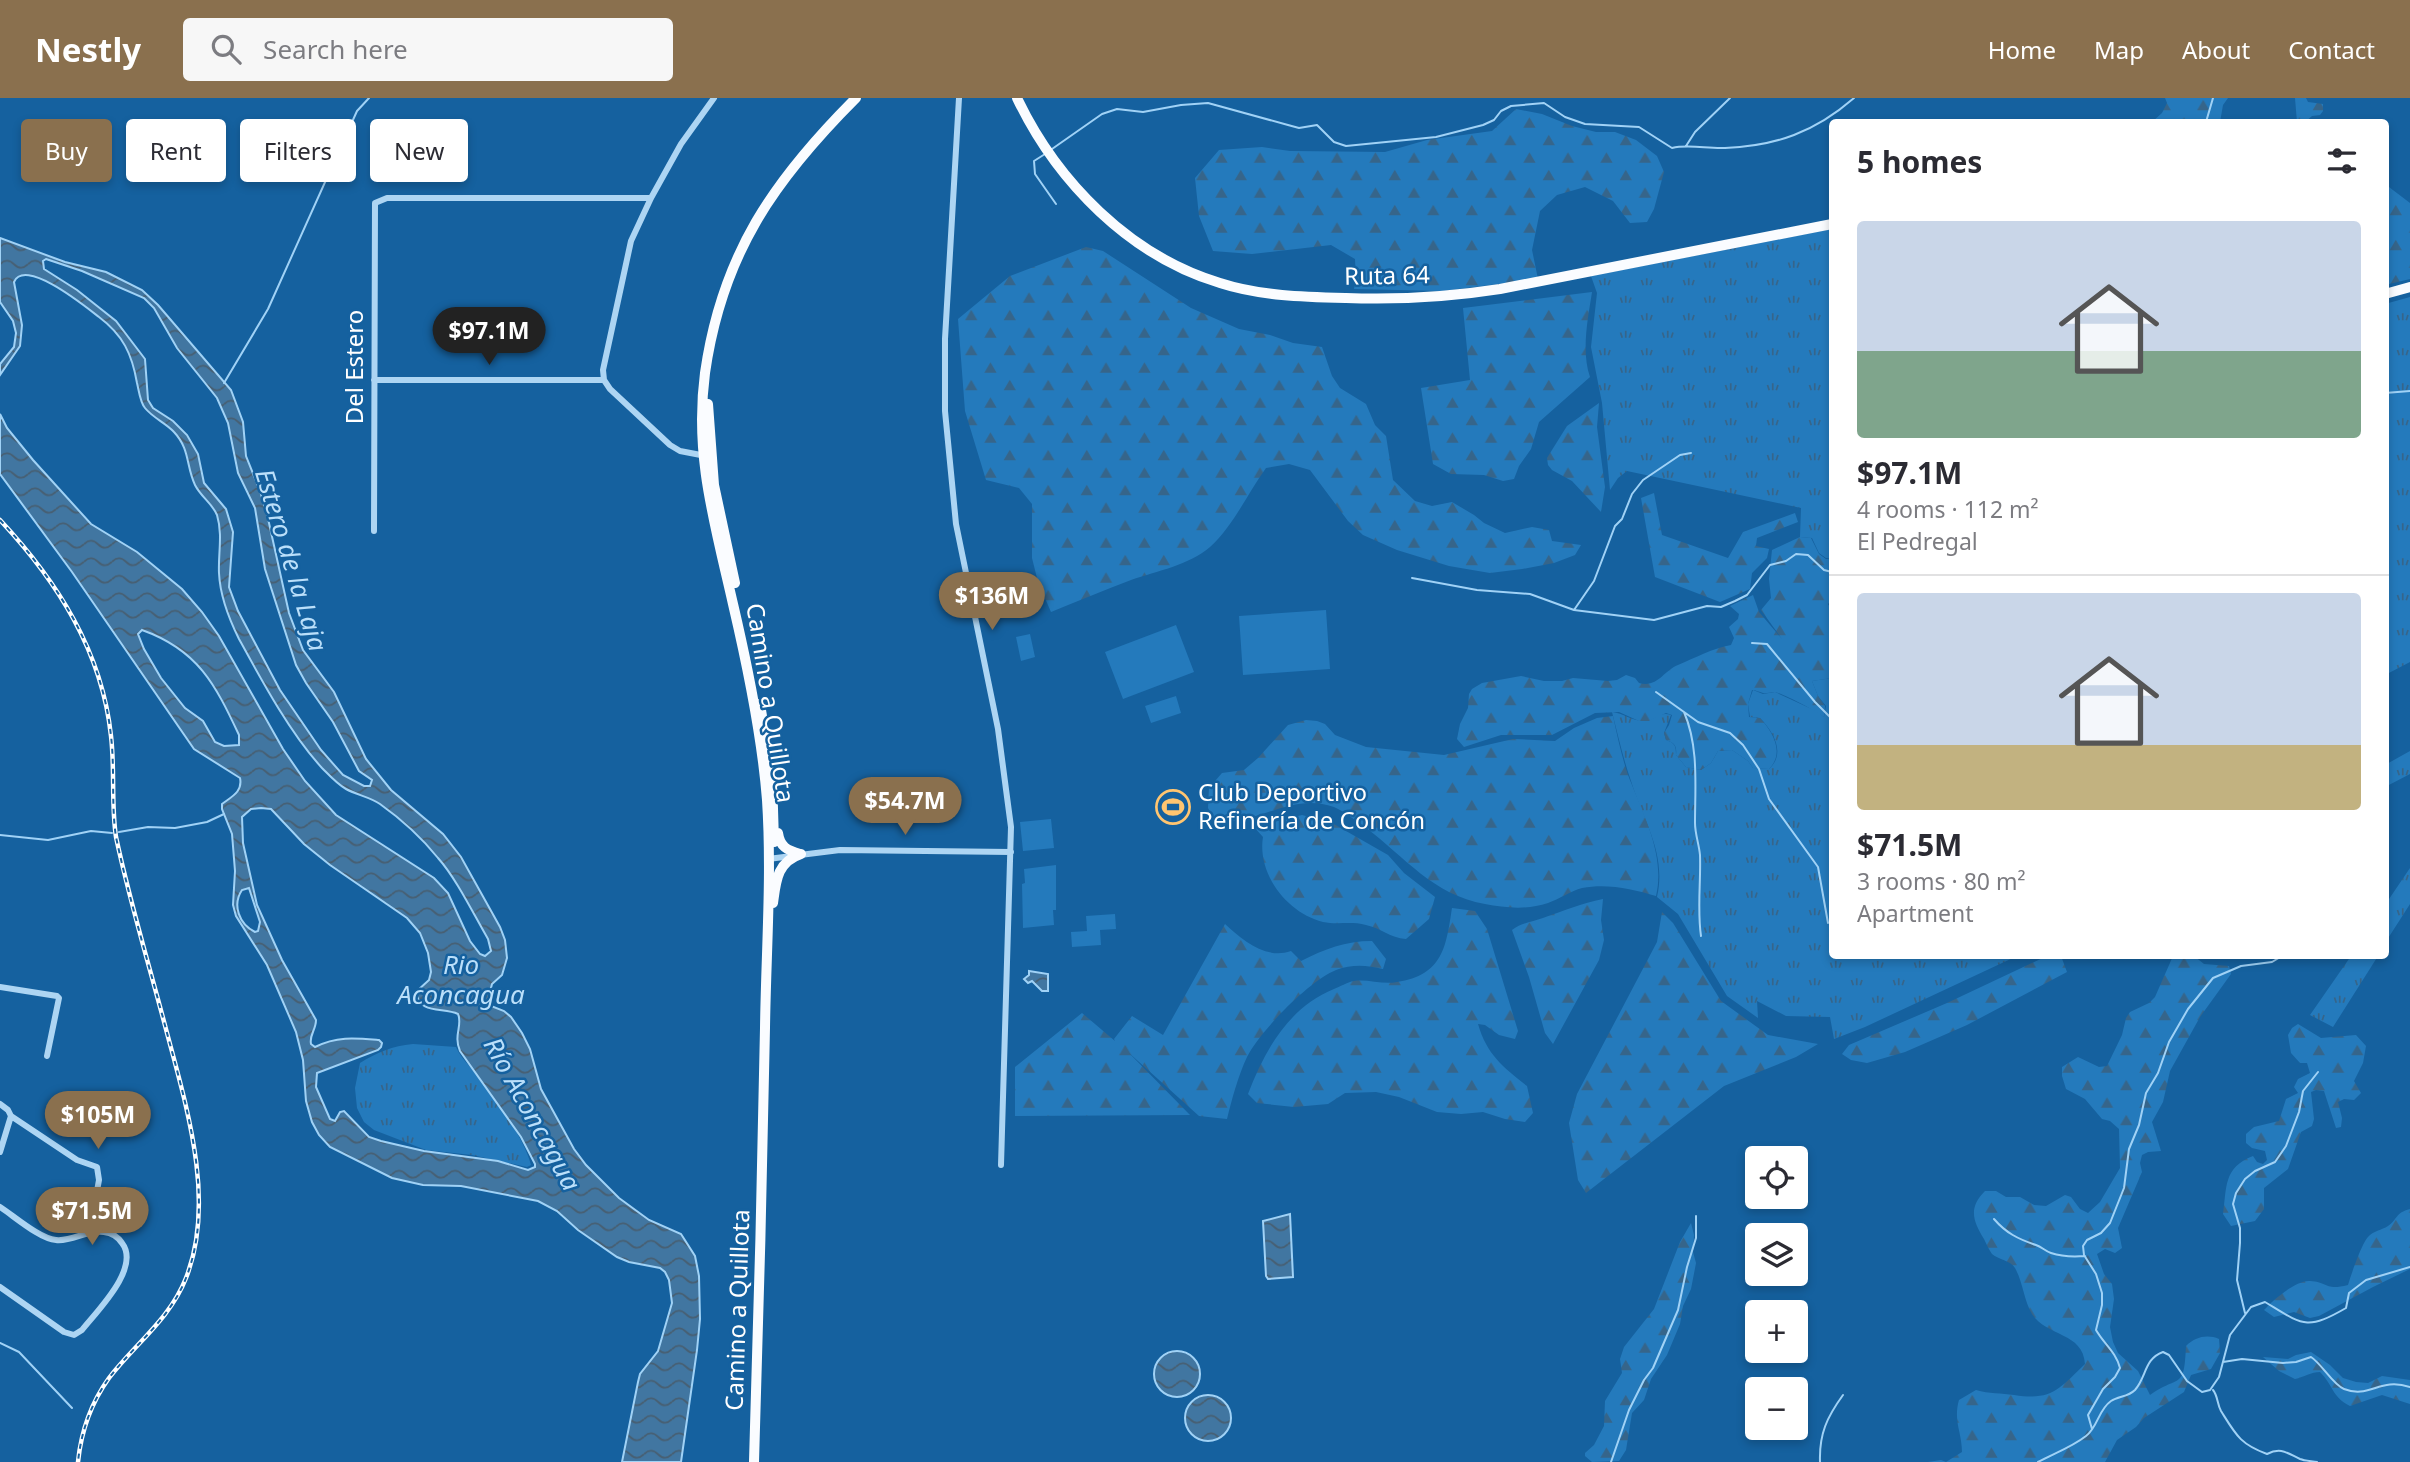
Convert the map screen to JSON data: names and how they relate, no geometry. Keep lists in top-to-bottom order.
{
  "streets": {
    "main road": ["Ruta 64", "Camino a Quillota"],
    "street": ["Del Estero"]
  },
  "water": ["Estero de la Laja", "Rio Aconcagua", "Río Aconcagua"],
  "places": {
    "sports": ["Club Deportivo Refinería de Concón"]
  },
  "page": {
    "header": "Nestly",
    "search": "Search here",
    "nav": [
      "Home",
      "Map",
      "About",
      "Contact"
    ],
    "chip": [
      "Buy",
      "Rent",
      "Filters",
      "New"
    ],
    "heading": "5 homes",
    "list": [
      {
        "name": "$97.1M",
        "note": "4 rooms · 112 m² · El Pedregal"
      },
      {
        "name": "$71.5M",
        "note": "3 rooms · 80 m² · Apartment"
      }
    ],
    "price": [
      "$97.1M",
      "$136M",
      "$54.7M",
      "$105M",
      "$71.5M"
    ],
    "map_buttons": ["+", "−"]
  }
}
